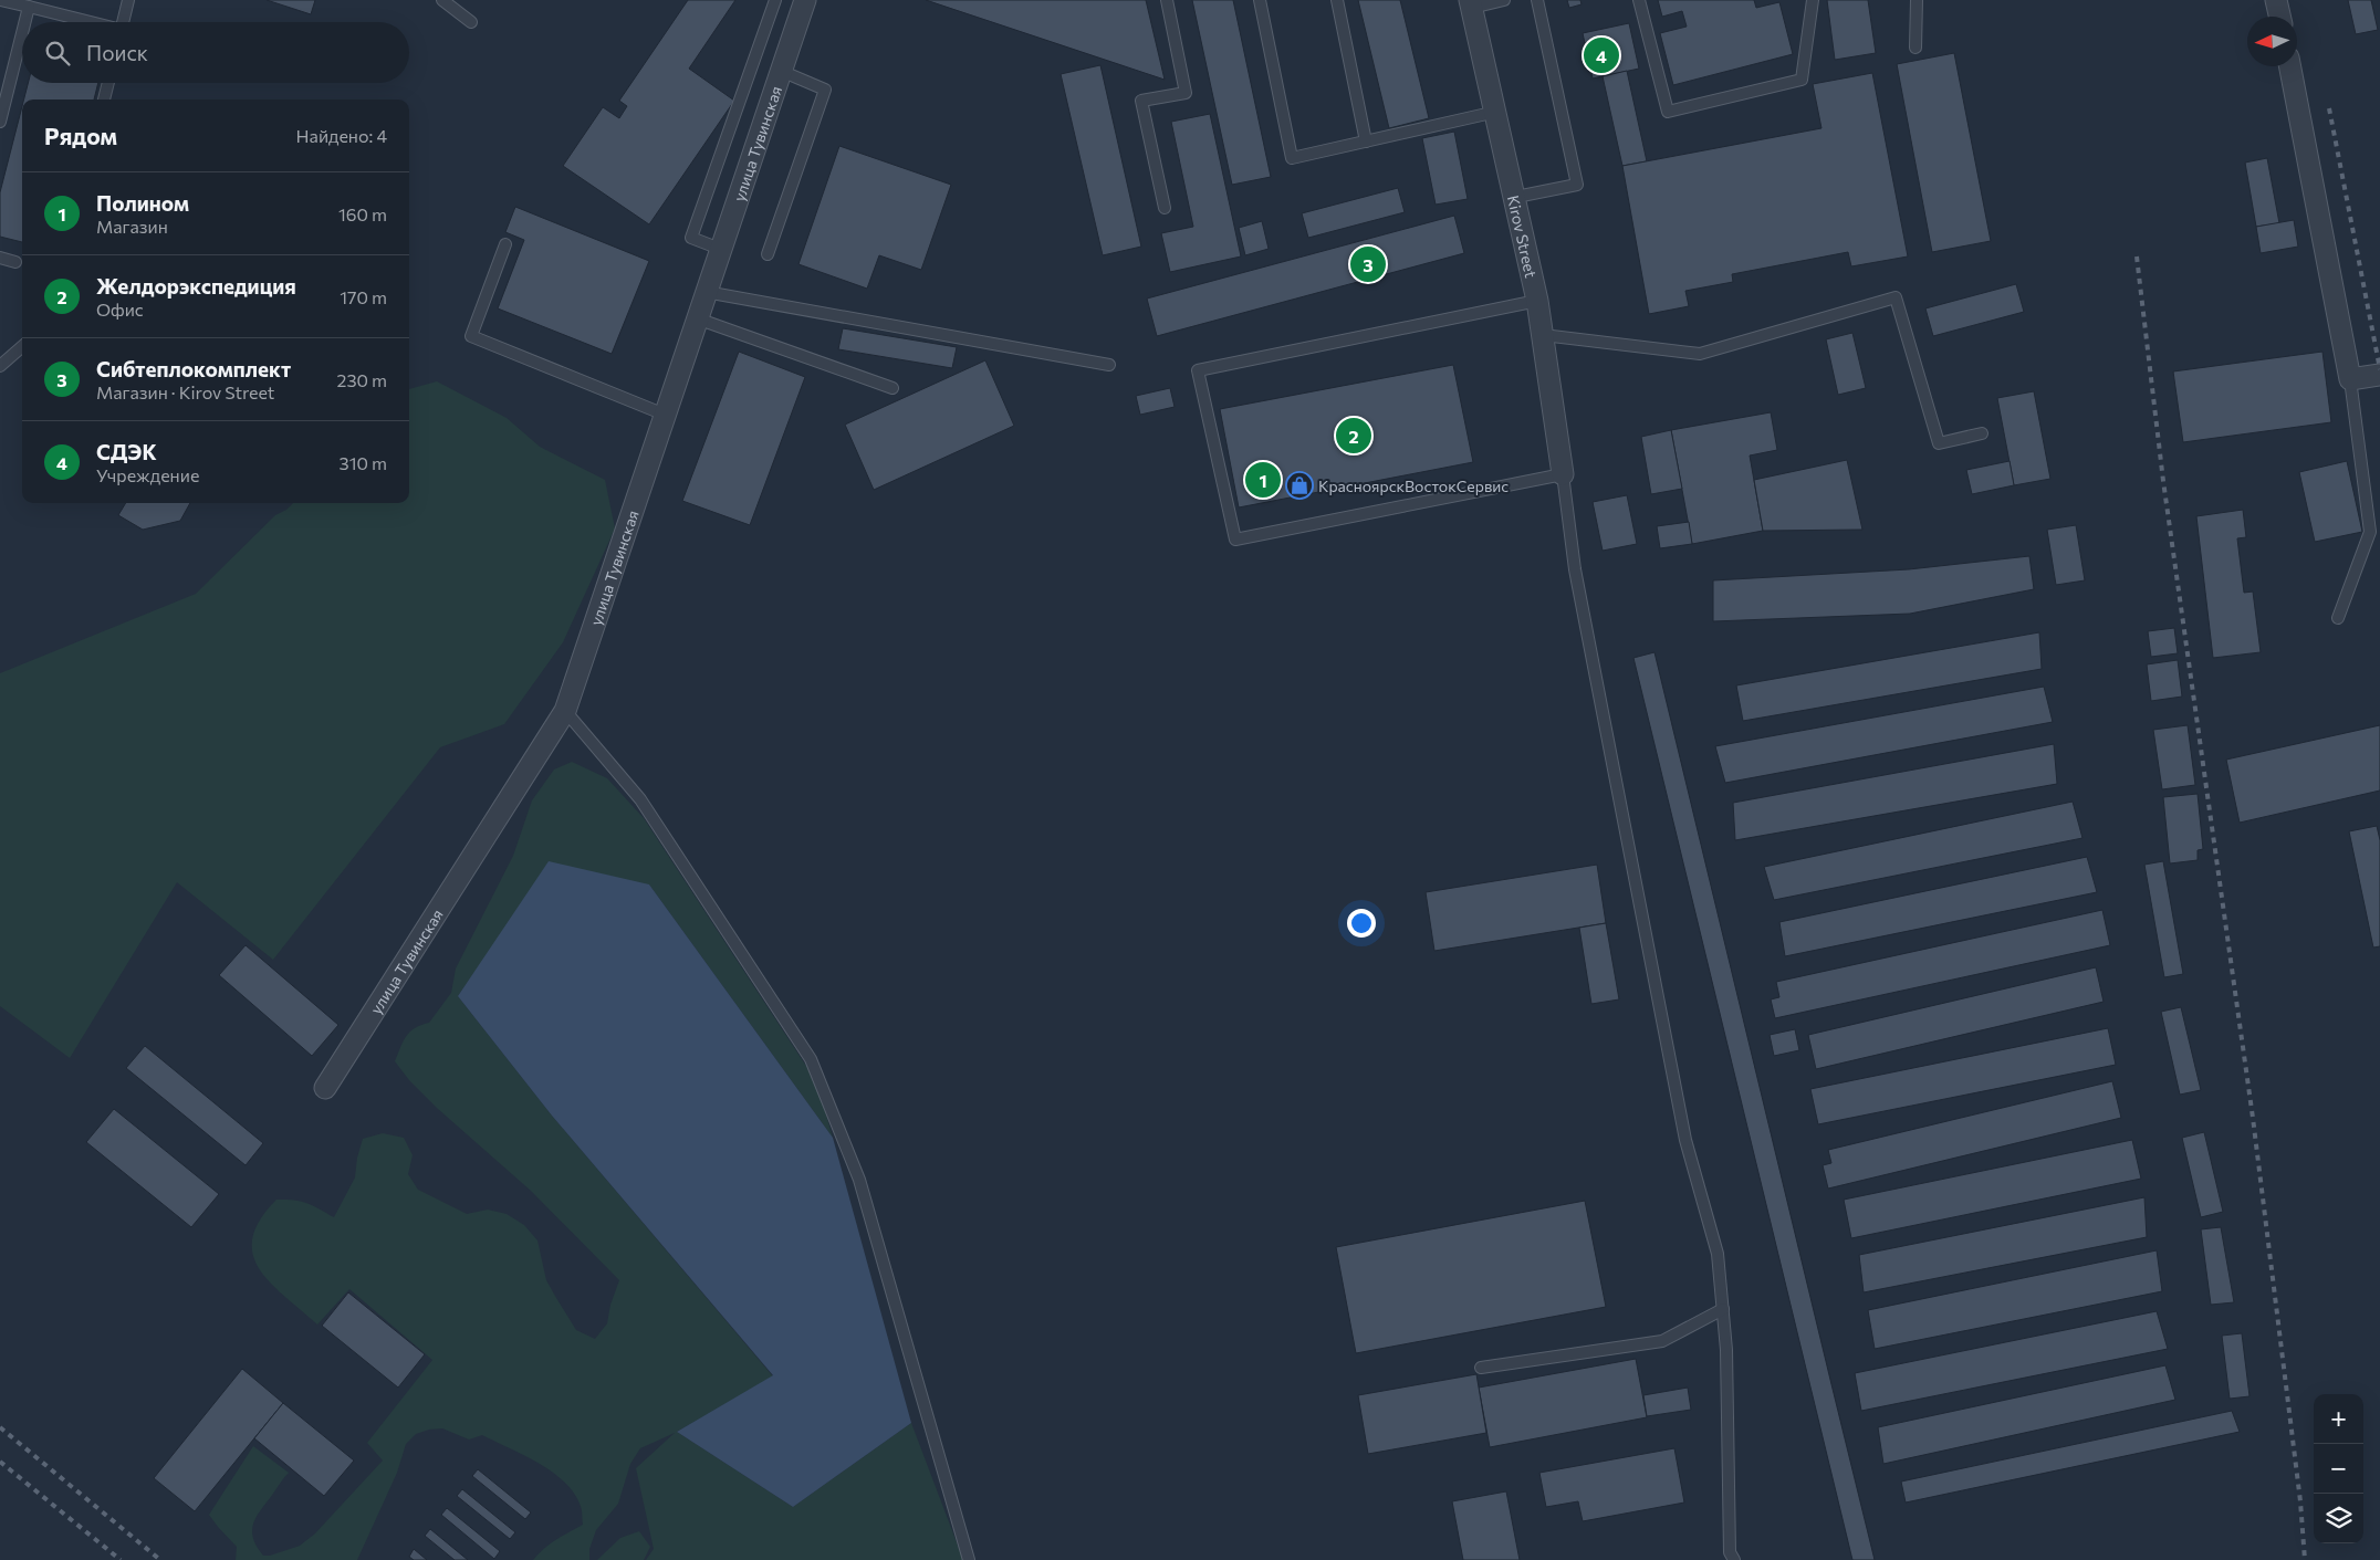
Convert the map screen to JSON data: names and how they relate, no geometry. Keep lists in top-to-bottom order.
{
  "streets": {
    "street": ["улица Тувинская", "Kirov Street"]
  },
  "places": {
    "shop": ["КрасноярскВостокСервис"]
  },
  "north": "left",
  "page": {
    "search": "Поиск",
    "pins": [
      "4",
      "3",
      "2",
      "1"
    ],
    "heading": ["Рядом", "Найдено: 4"],
    "list": [
      {
        "mark": "1",
        "name": "Полином",
        "note": "Магазин",
        "value": "160 m"
      },
      {
        "mark": "2",
        "name": "Желдорэкспедиция",
        "note": "Офис",
        "value": "170 m"
      },
      {
        "mark": "3",
        "name": "Сибтеплокомплект",
        "note": "Магазин · Kirov Street",
        "value": "230 m"
      },
      {
        "mark": "4",
        "name": "СДЭК",
        "note": "Учреждение",
        "value": "310 m"
      }
    ],
    "map_buttons": ["+", "−"]
  }
}
